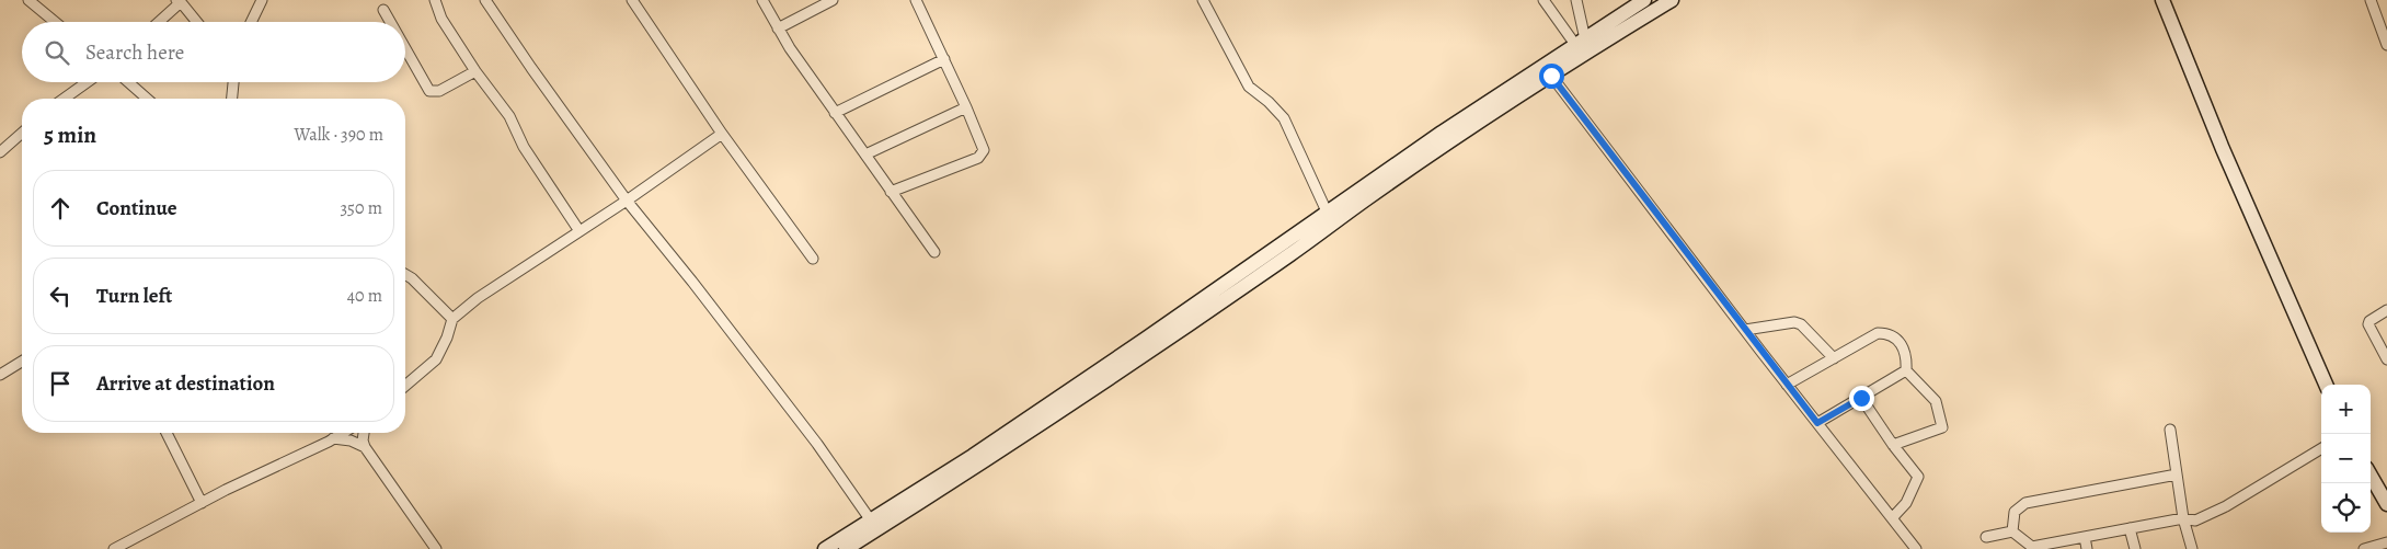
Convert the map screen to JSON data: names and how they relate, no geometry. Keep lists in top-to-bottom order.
{
  "page": {
    "search": "Search here",
    "heading": ["5 min", "Walk · 390 m"],
    "list": [
      ["Continue", "350 m"],
      ["Turn left", "40 m"],
      "Arrive at destination"
    ],
    "map_buttons": ["+", "−"]
  }
}
